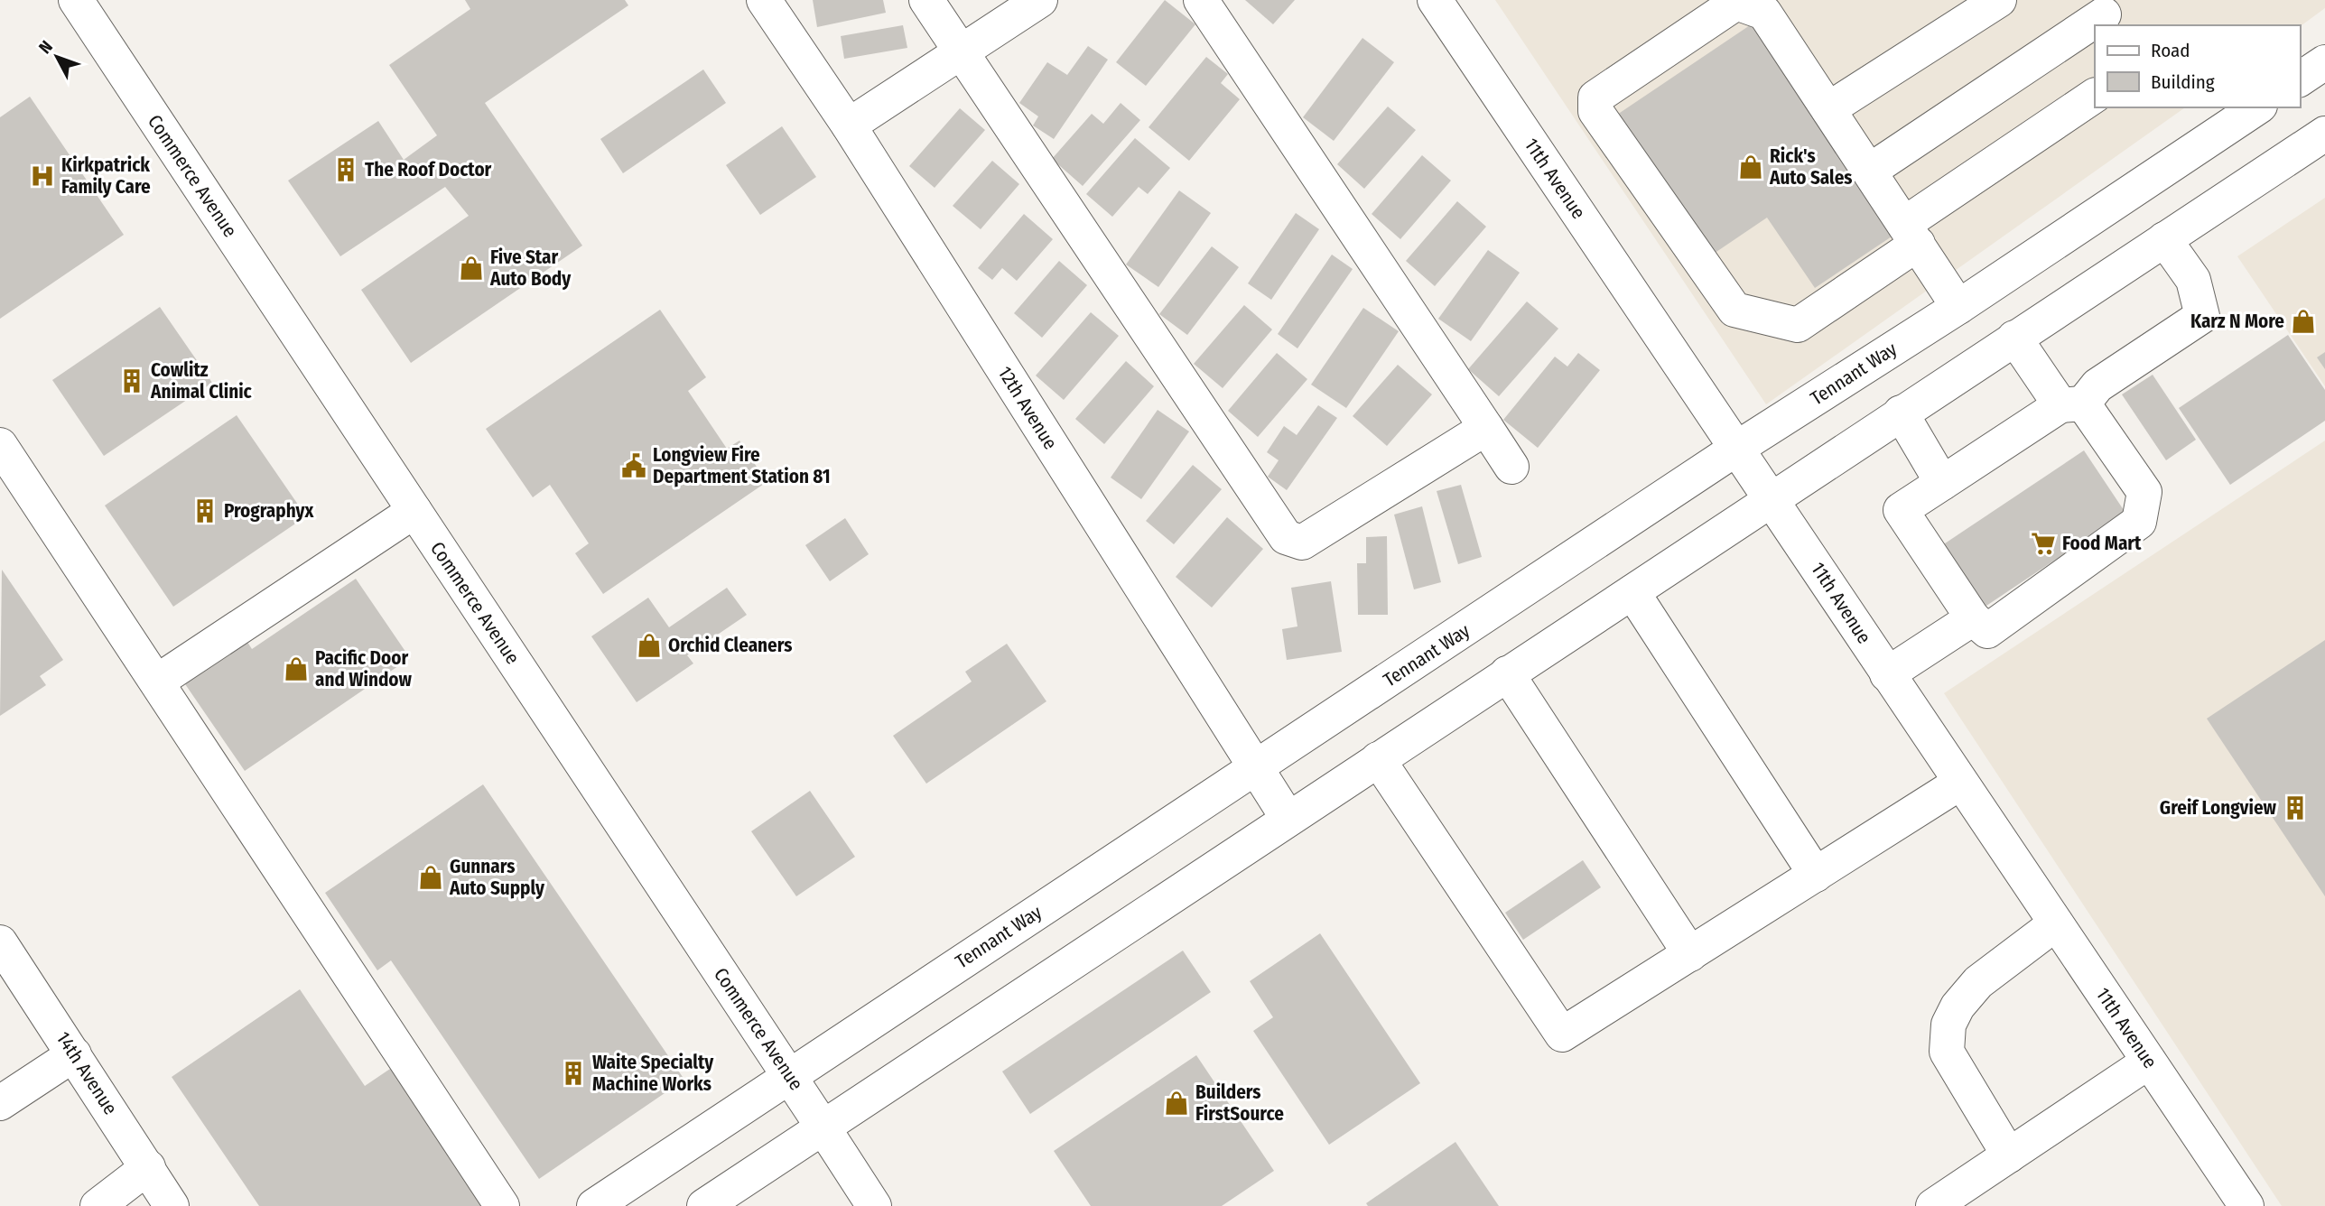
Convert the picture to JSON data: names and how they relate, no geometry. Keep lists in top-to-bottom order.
{
  "streets": {
    "main road": [
      "Commerce Avenue",
      "11th Avenue",
      "Tennant Way",
      "12th Avenue",
      "14th Avenue"
    ]
  },
  "crossings": [
    ["Commerce Avenue", "Tennant Way"],
    ["11th Avenue", "Tennant Way"],
    ["Tennant Way", "12th Avenue"]
  ],
  "places": {
    "shop": [
      "Rick's Auto Sales",
      "Five Star Auto Body",
      "Karz N More",
      "Orchid Cleaners",
      "Pacific Door and Window",
      "Gunnars Auto Supply",
      "Builders FirstSource"
    ],
    "building": [
      "The Roof Doctor",
      "Cowlitz Animal Clinic",
      "Prographyx",
      "Greif Longview",
      "Waite Specialty Machine Works"
    ],
    "hospital": ["Kirkpatrick Family Care"],
    "public building": ["Longview Fire Department Station 81"],
    "supermarket": ["Food Mart"]
  },
  "legend": ["Road", "Building"],
  "north": "top left"
}
